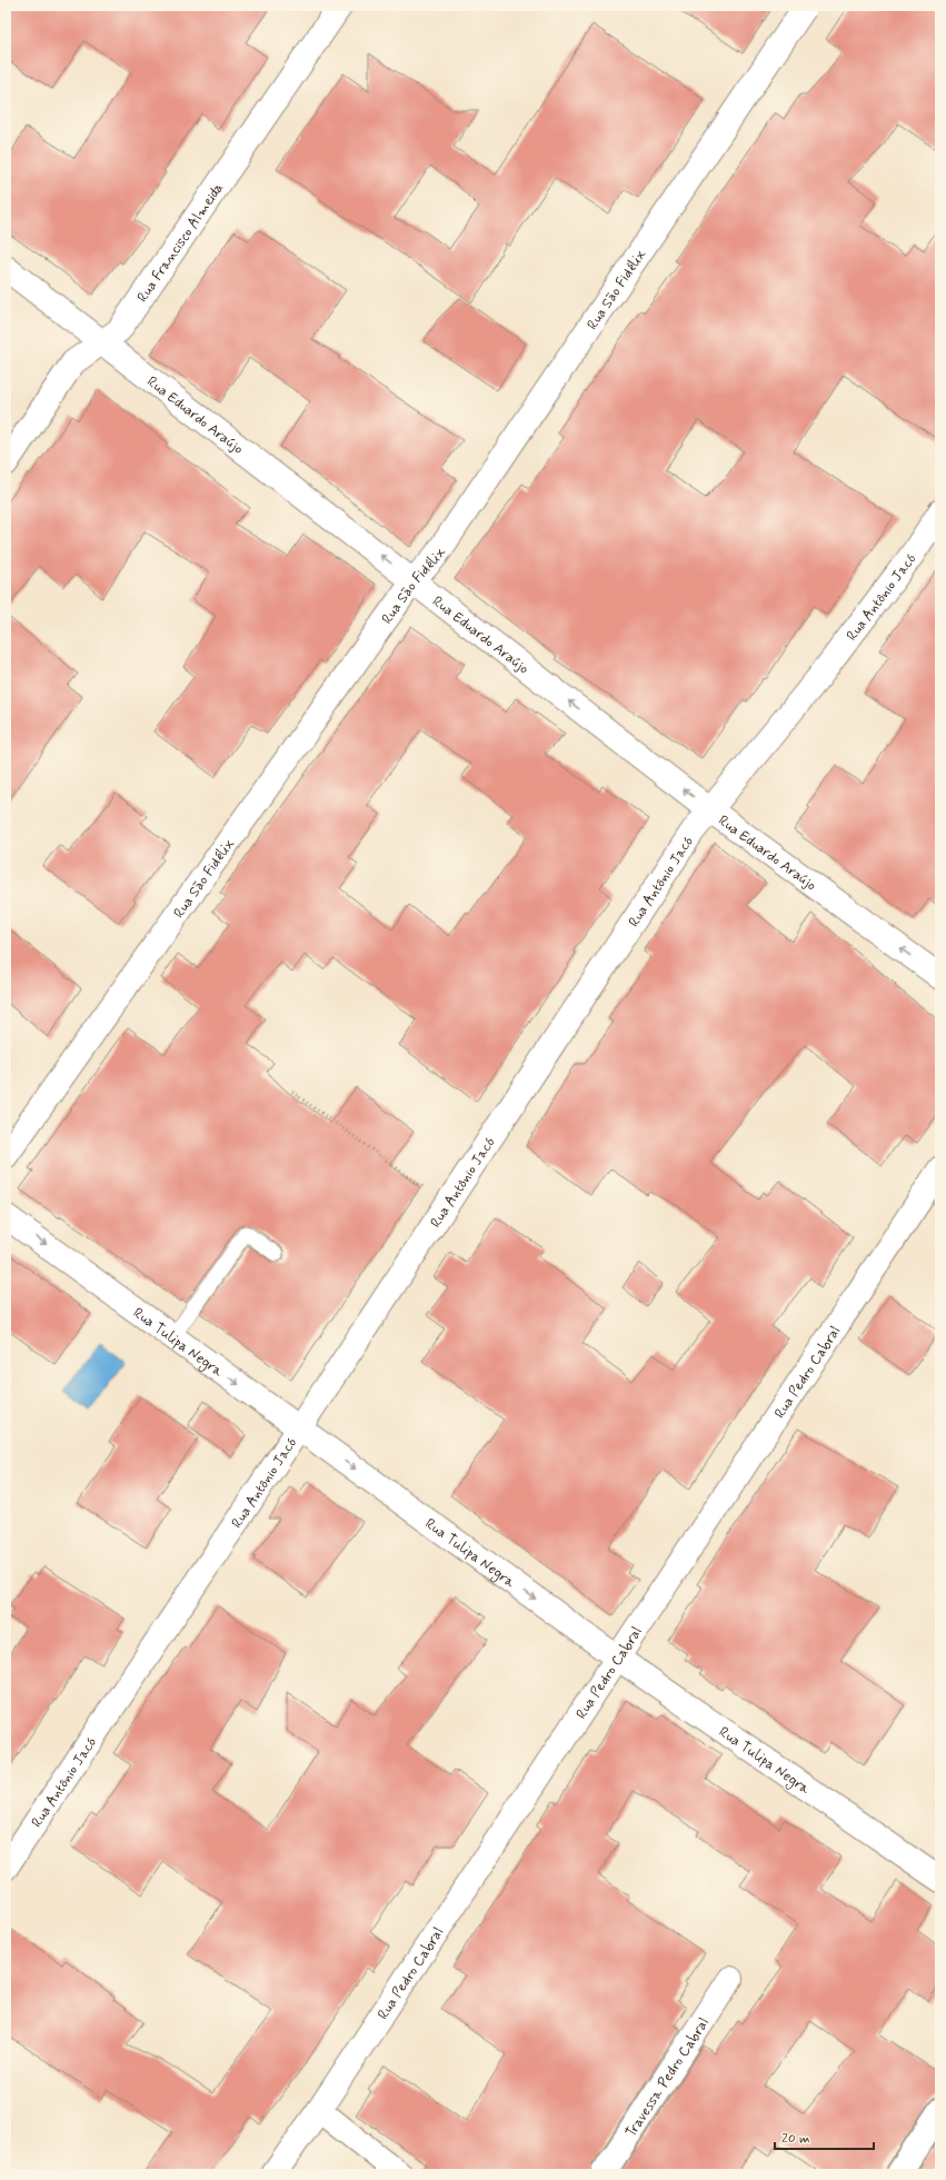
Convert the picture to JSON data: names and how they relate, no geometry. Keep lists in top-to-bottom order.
{
  "streets": {
    "street": [
      "Rua Francisco Almeida",
      "Rua São Fidélix",
      "Rua Eduardo Araújo",
      "Rua Antônio Jacó",
      "Rua Tulipa Negra",
      "Rua Pedro Cabral",
      "Travessa Pedro Cabral"
    ]
  },
  "crossings": [
    ["Rua Francisco Almeida", "Rua Eduardo Araújo"],
    ["Rua São Fidélix", "Rua Eduardo Araújo"],
    ["Rua Eduardo Araújo", "Rua Antônio Jacó"],
    ["Rua Antônio Jacó", "Rua Tulipa Negra"],
    ["Rua Tulipa Negra", "Rua Pedro Cabral"]
  ],
  "one_way": ["Rua Eduardo Araújo", "Rua Tulipa Negra"],
  "scale_bar": "20 m"
}
